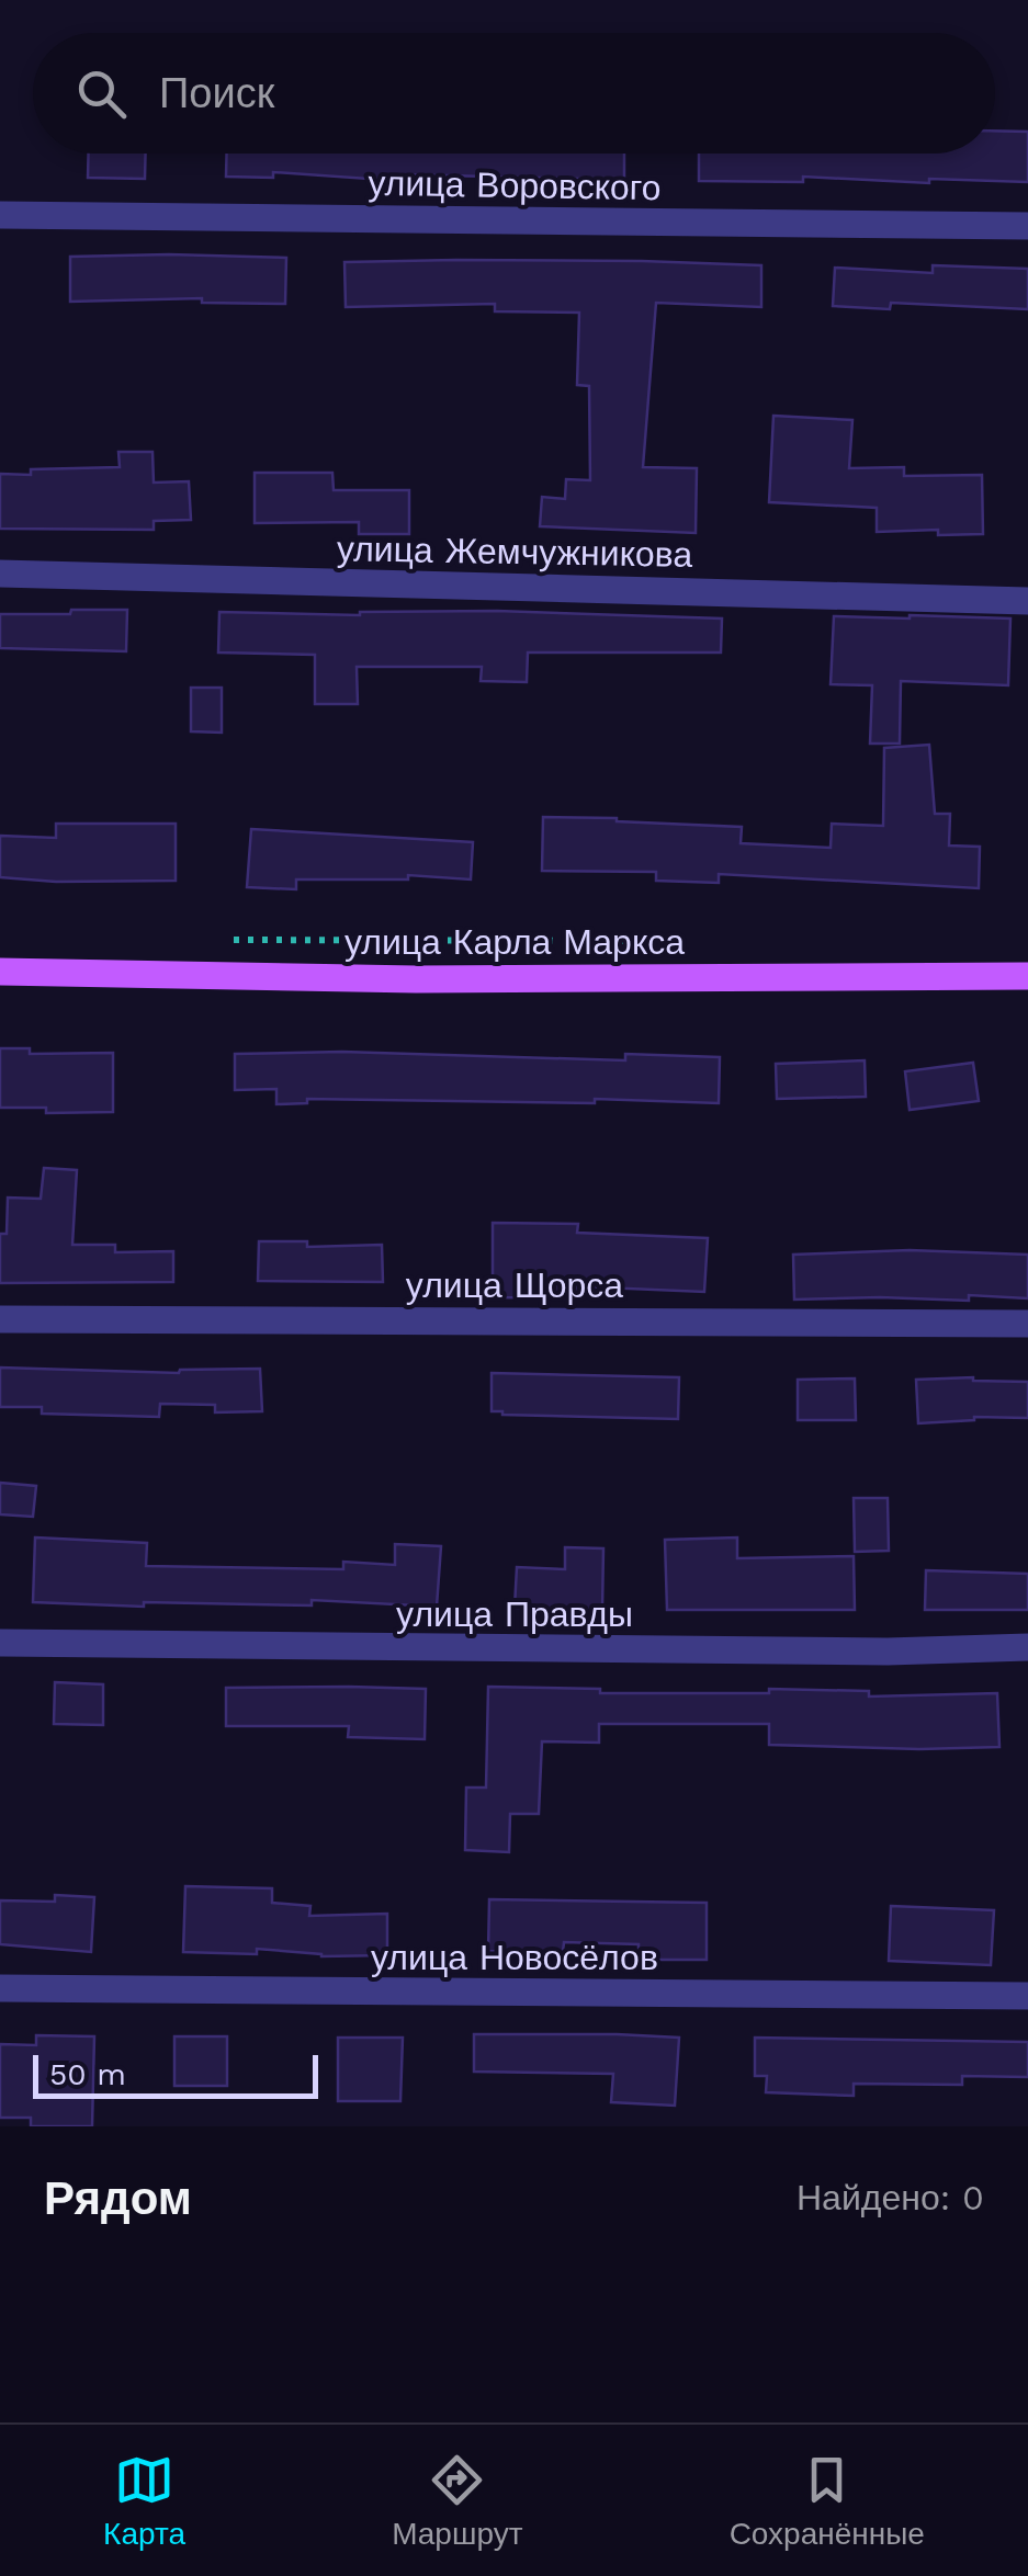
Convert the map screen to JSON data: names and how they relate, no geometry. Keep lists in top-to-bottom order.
{
  "streets": {
    "main road": ["улица Карла Маркса"],
    "street": [
      "улица Воровского",
      "улица Жемчужникова",
      "улица Щорса",
      "улица Правды",
      "улица Новосёлов"
    ]
  },
  "scale_bar": "50 m",
  "page": {
    "search": "Поиск",
    "scale": "50 m",
    "heading": ["Рядом", "Найдено: 0"],
    "nav": ["Карта", "Маршрут", "Сохранённые"]
  }
}
